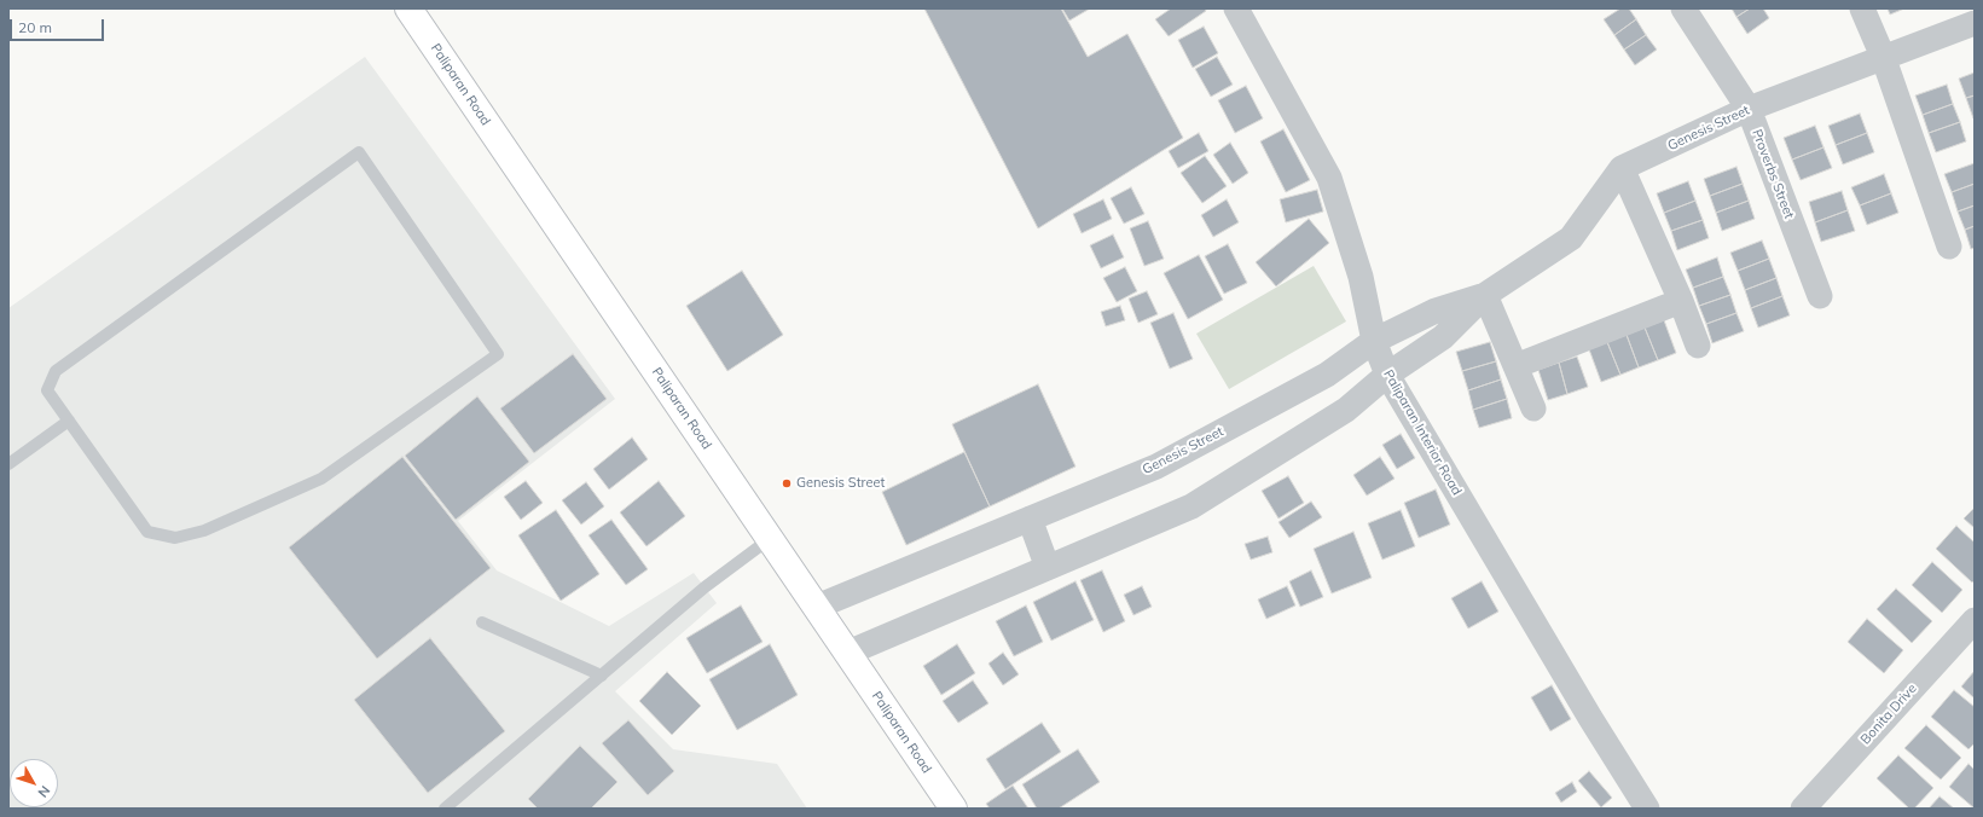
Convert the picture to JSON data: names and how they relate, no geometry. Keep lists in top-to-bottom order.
{
  "streets": {
    "main road": ["Paliparan Road"],
    "street": [
      "Genesis Street",
      "Proverbs Street",
      "Paliparan Interior Road",
      "Bonita Drive"
    ]
  },
  "crossings": [
    ["Paliparan Road", "Genesis Street"],
    ["Genesis Street", "Proverbs Street"],
    ["Genesis Street", "Paliparan Interior Road"]
  ],
  "places": ["Genesis Street"],
  "scale_bar": "20 m",
  "north": "bottom right"
}
